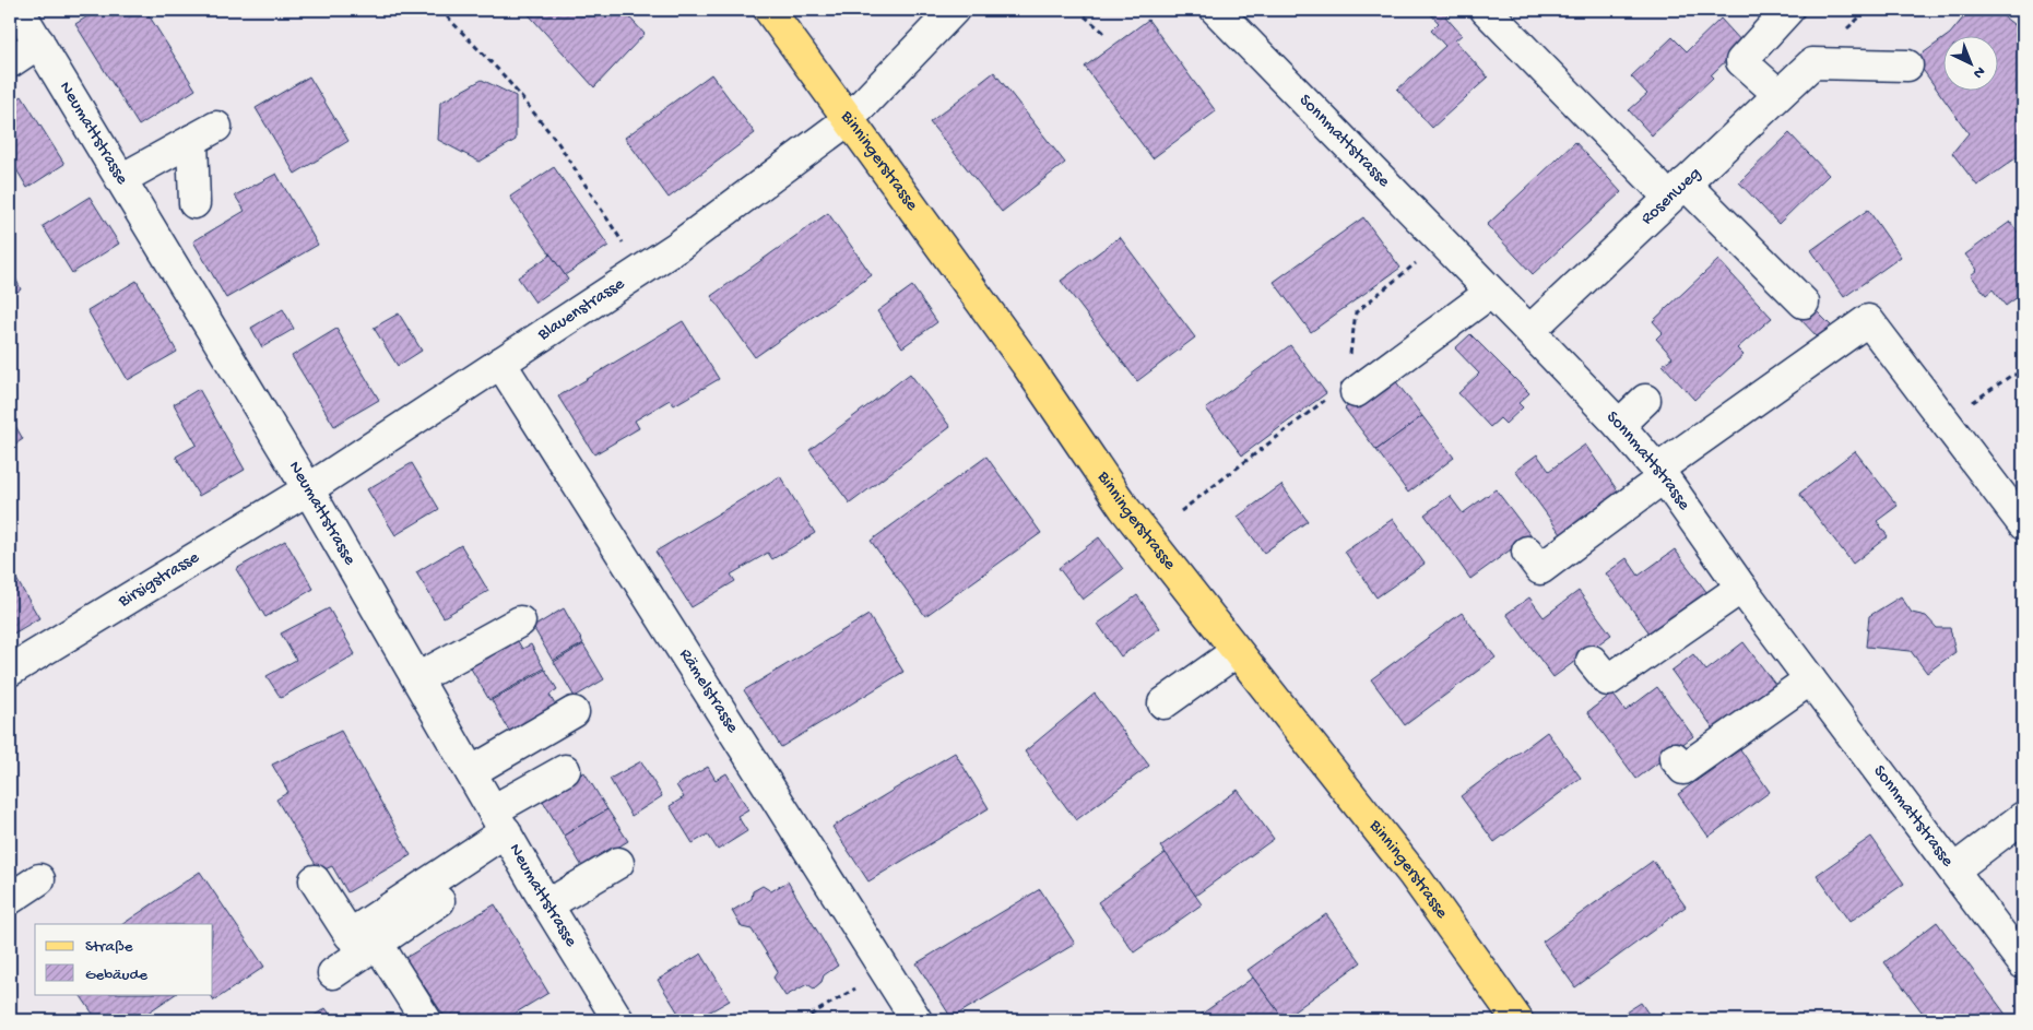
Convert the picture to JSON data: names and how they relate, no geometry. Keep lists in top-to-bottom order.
{
  "streets": {
    "main road": ["Binningerstrasse"],
    "street": [
      "Neumattstrasse",
      "Sonnmattstrasse",
      "Rosenweg",
      "Blauenstrasse",
      "Birsigstrasse",
      "Rämelstrasse"
    ]
  },
  "crossings": [
    ["Neumattstrasse", "Blauenstrasse"],
    ["Neumattstrasse", "Birsigstrasse"],
    ["Sonnmattstrasse", "Rosenweg"],
    ["Binningerstrasse", "Blauenstrasse"],
    ["Blauenstrasse", "Birsigstrasse"],
    ["Blauenstrasse", "Rämelstrasse"]
  ],
  "legend": ["Straße", "Gebäude"],
  "north": "bottom right"
}
